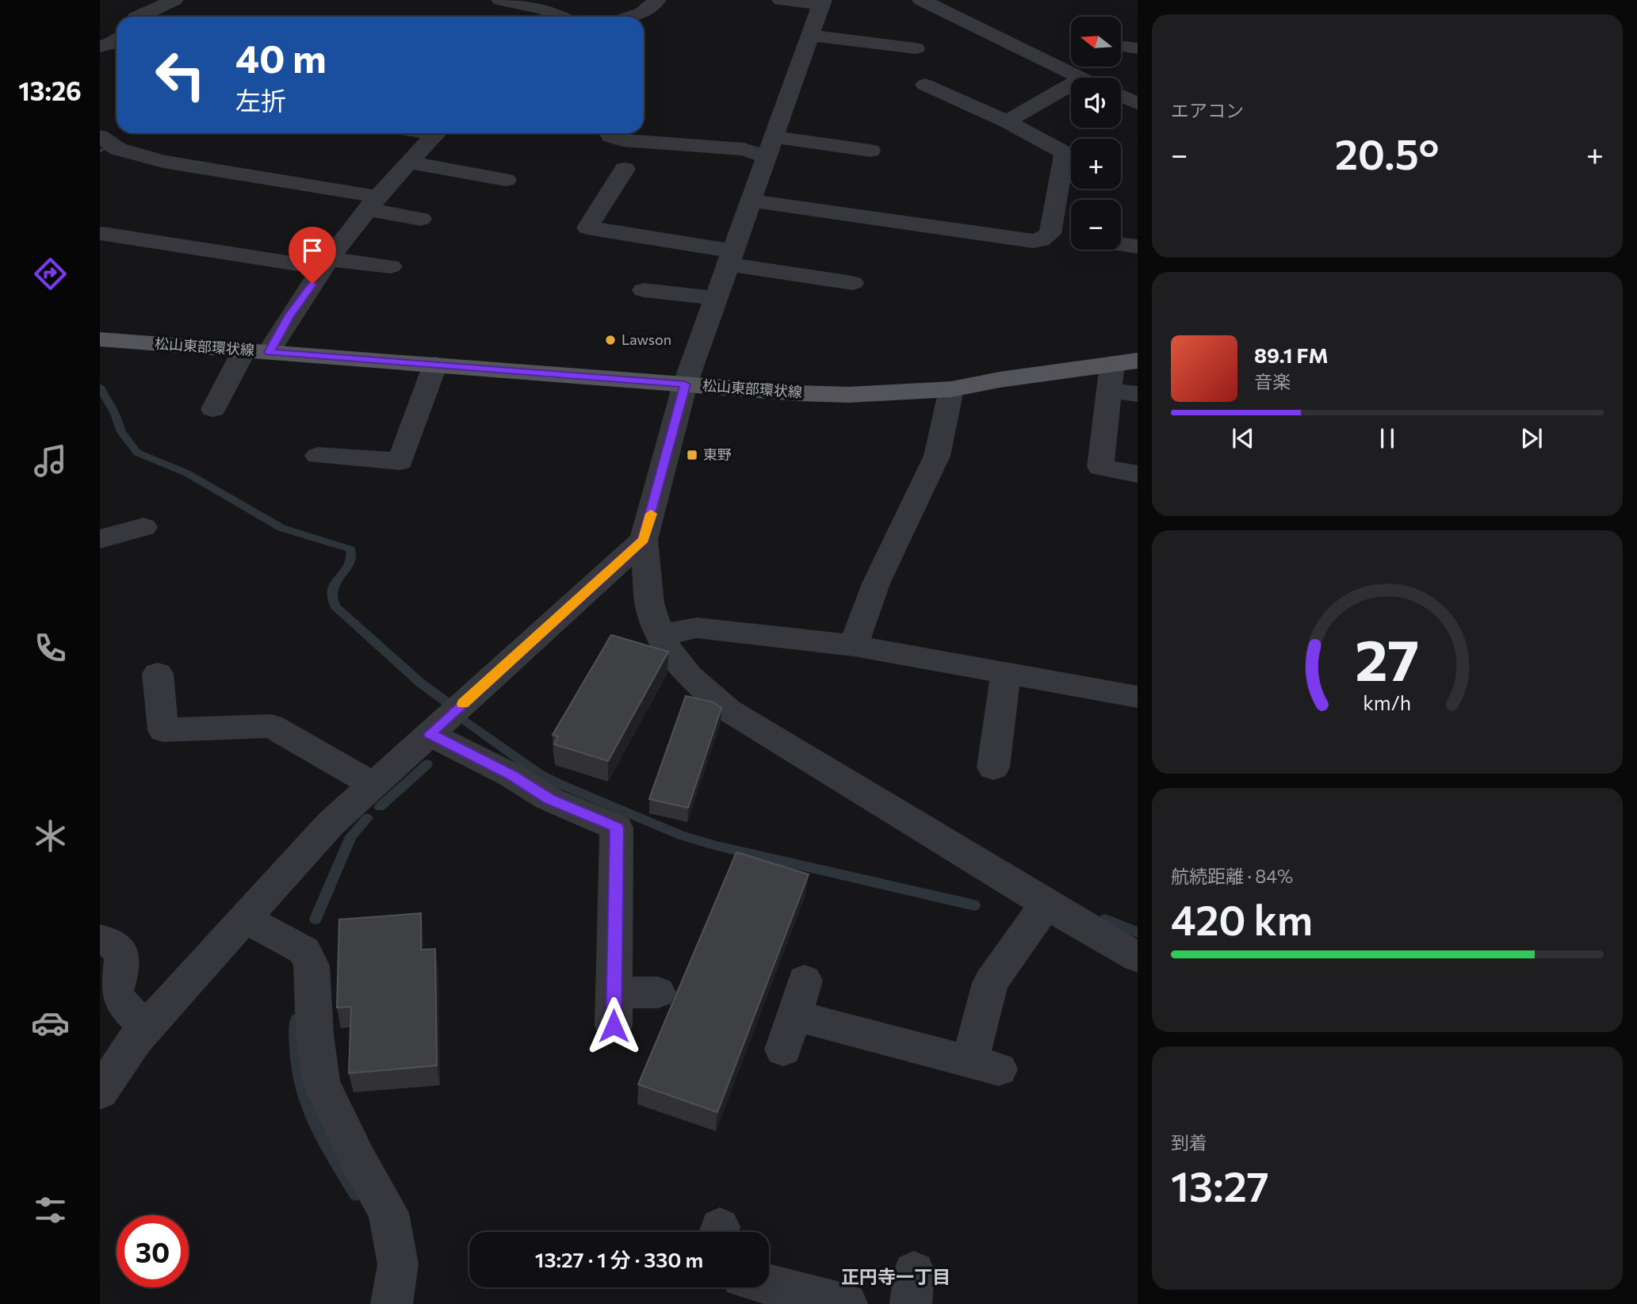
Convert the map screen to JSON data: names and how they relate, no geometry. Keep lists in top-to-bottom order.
{
  "streets": {
    "main road": ["松山東部環状線"]
  },
  "districts": ["正円寺一丁目"],
  "places": {
    "other": ["Lawson"],
    "transit": ["東野"]
  },
  "north": "left",
  "page": {
    "tabs": "13:26",
    "tile": [
      "エアコン",
      ["航続距離 · 84%", "420 km"],
      ["到着", "13:27"]
    ],
    "map_buttons": ["+", "−"],
    "turn": ["40 m", "左折"],
    "heat": ["−", "20.5°", "+"],
    "song": ["89.1 FM", "音楽"],
    "limit": "30",
    "trip": "13:27 · 1 分 · 330 m",
    "gauge": ["27", "km/h"]
  }
}
